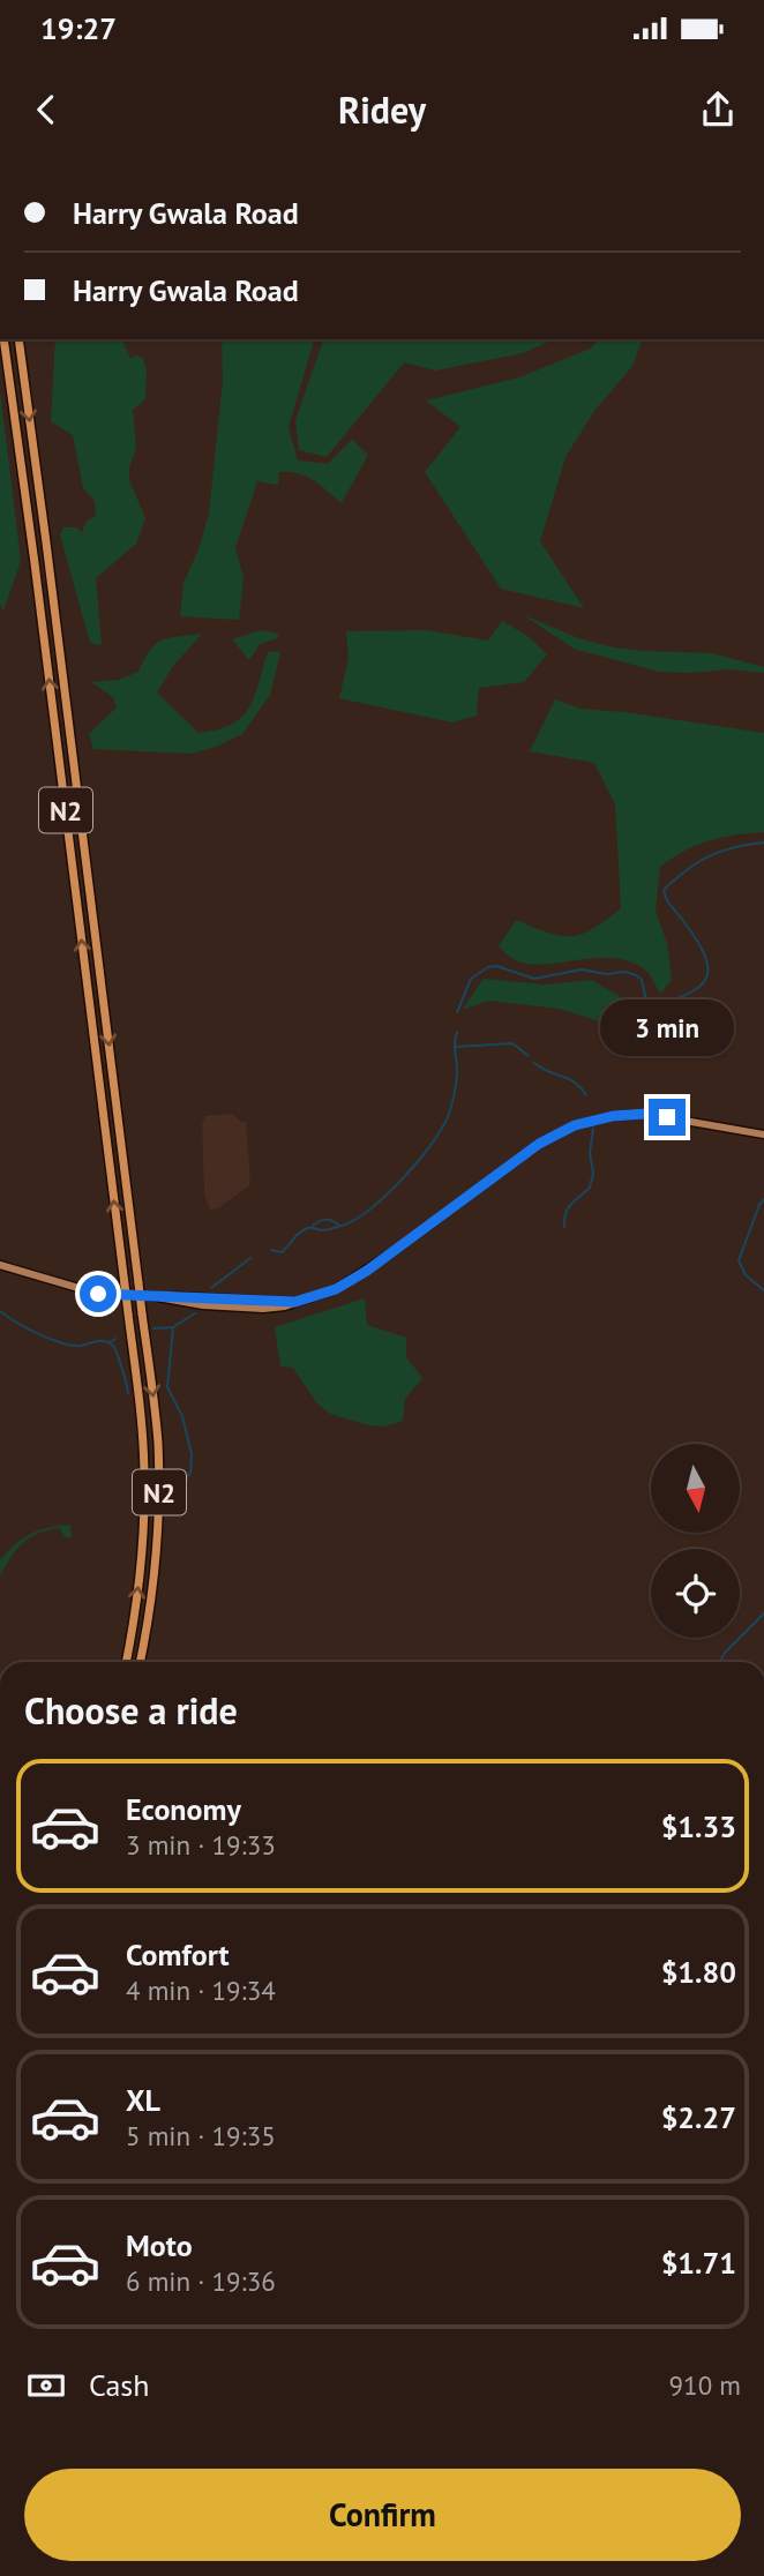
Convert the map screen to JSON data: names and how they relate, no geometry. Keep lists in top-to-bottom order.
{
  "streets": {
    "highway": ["N2"]
  },
  "north": "bottom",
  "page": {
    "status": "19:27",
    "header": "Ridey",
    "banner": ["Harry Gwala Road", "Harry Gwala Road"],
    "bubble": "3 min",
    "heading": "Choose a ride",
    "list": [
      {
        "name": "Economy",
        "note": "3 min · 19:33",
        "value": "$1.33"
      },
      {
        "name": "Comfort",
        "note": "4 min · 19:34",
        "value": "$1.80"
      },
      {
        "name": "XL",
        "note": "5 min · 19:35",
        "value": "$2.27"
      },
      {
        "name": "Moto",
        "note": "6 min · 19:36",
        "value": "$1.71"
      }
    ],
    "pay": ["Cash", "910 m"],
    "buttons": "Confirm"
  }
}
